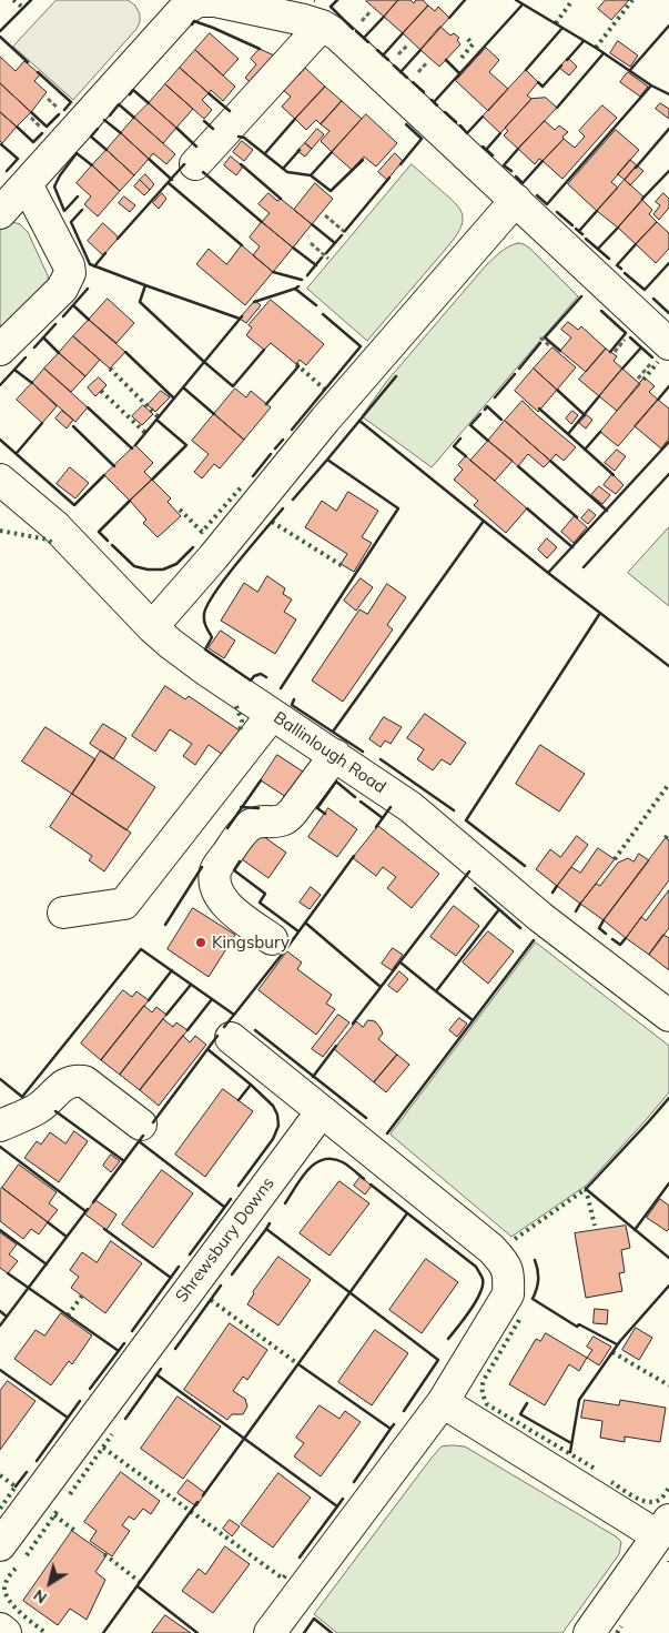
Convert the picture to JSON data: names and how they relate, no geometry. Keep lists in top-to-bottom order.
{
  "streets": {
    "street": ["Ballinlough Road", "Shrewsbury Downs"]
  },
  "places": ["Kingsbury"],
  "north": "bottom left"
}
